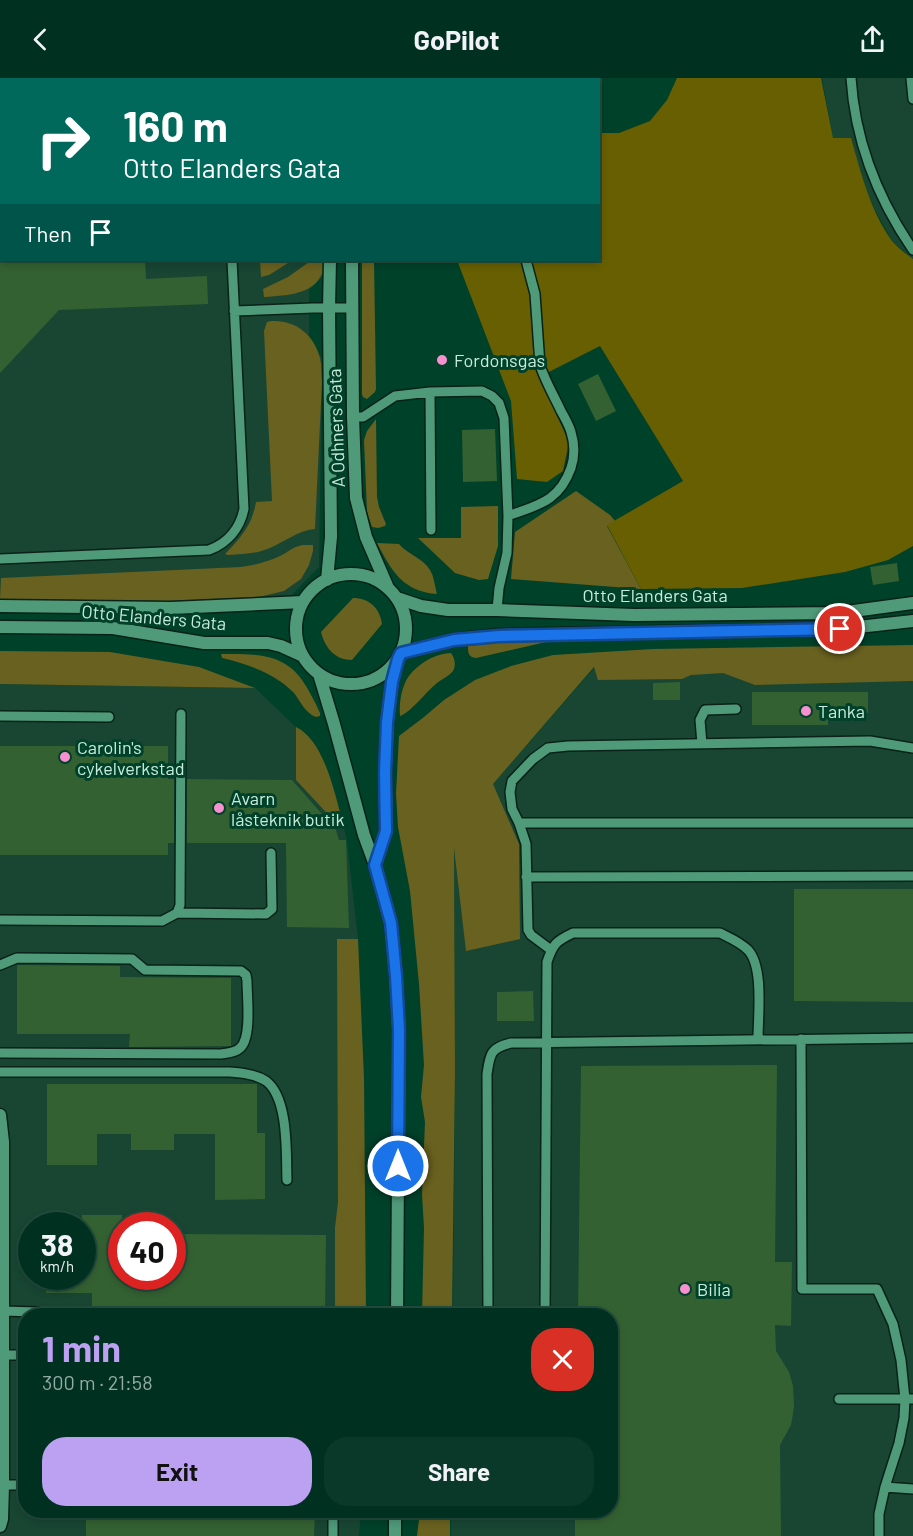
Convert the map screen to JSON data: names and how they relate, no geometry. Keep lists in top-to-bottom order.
{
  "streets": {
    "street": ["A Odhners Gata", "Otto Elanders Gata"]
  },
  "crossings": [
    ["A Odhners Gata", "Otto Elanders Gata"]
  ],
  "places": [
    "Fordonsgas",
    "Tanka",
    "Carolin's cykelverkstad",
    "Avarn låsteknik butik",
    "Bilia"
  ],
  "page": {
    "header": "GoPilot",
    "turn": ["160 m", "Otto Elanders Gata"],
    "then": "Then",
    "speed": "38 km/h",
    "limit": "40",
    "heading": ["1 min", "300 m · 21:58"],
    "buttons": ["Exit", "Share"]
  }
}
